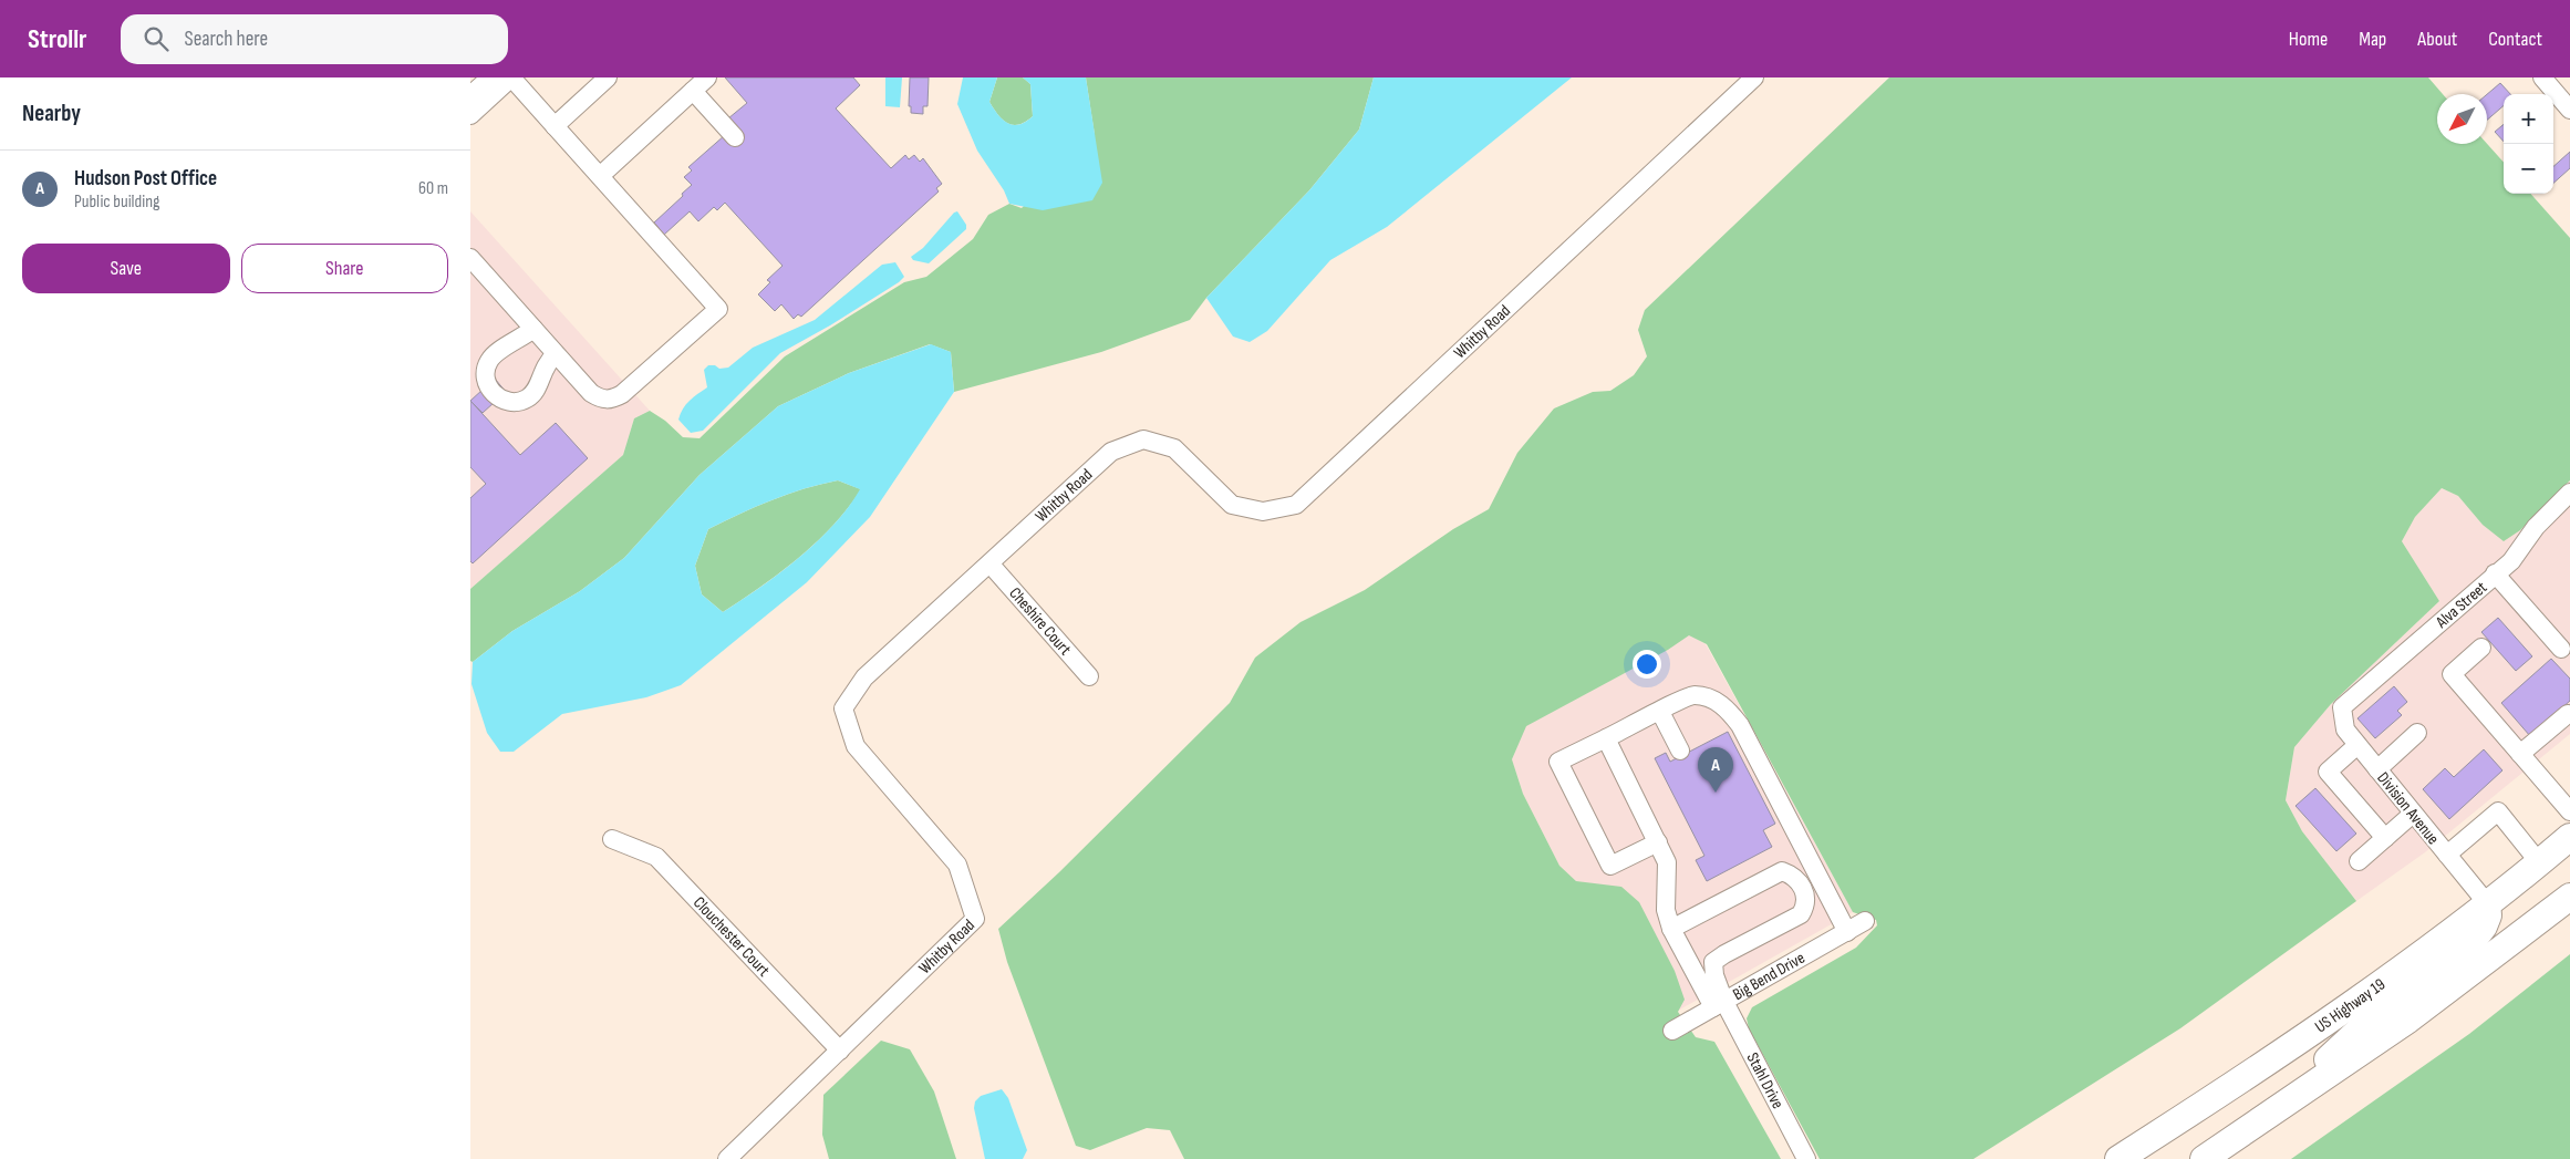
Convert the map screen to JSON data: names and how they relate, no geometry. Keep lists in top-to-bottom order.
{
  "streets": {
    "highway": ["US Highway 19"],
    "street": [
      "Whitby Road",
      "Alva Street",
      "Cheshire Court",
      "Division Avenue",
      "Clouchester Court",
      "Big Bend Drive",
      "Stahl Drive"
    ]
  },
  "crossings": [
    ["Whitby Road", "Cheshire Court"],
    ["Whitby Road", "Clouchester Court"],
    ["Alva Street", "Division Avenue"],
    ["Division Avenue", "US Highway 19"],
    ["Big Bend Drive", "Stahl Drive"]
  ],
  "north": "bottom left",
  "page": {
    "header": "Strollr",
    "search": "Search here",
    "nav": [
      "Home",
      "Map",
      "About",
      "Contact"
    ],
    "heading": "Nearby",
    "map_buttons": ["+", "−"],
    "list": [
      {
        "mark": "A",
        "name": "Hudson Post Office",
        "note": "Public building",
        "value": "60 m"
      }
    ],
    "buttons": ["Save", "Share"],
    "pins": "A"
  }
}
